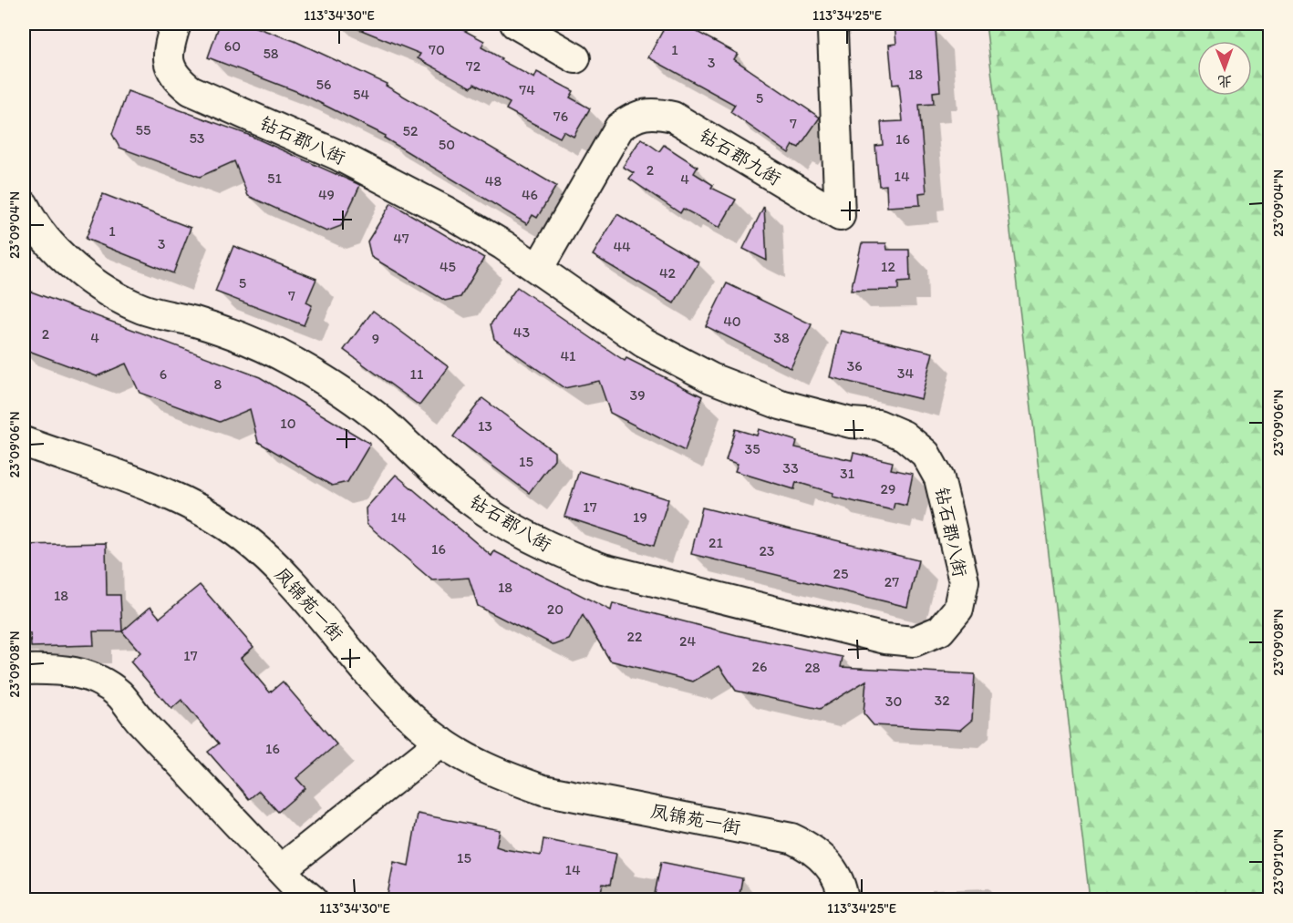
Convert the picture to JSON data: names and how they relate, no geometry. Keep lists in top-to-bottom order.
{
  "streets": {
    "lane": ["钻石郡八街", "钻石郡九街", "凤锦苑一街"]
  },
  "crossings": [
    ["钻石郡八街", "钻石郡九街"]
  ],
  "house_numbers": [
    "60",
    "70",
    "1",
    "58",
    "3",
    "72",
    "18",
    "56",
    "74",
    "54",
    "5",
    "76",
    "7",
    "55",
    "52",
    "53",
    "16",
    "50",
    "2",
    "14",
    "51",
    "4",
    "48",
    "49",
    "46",
    "1",
    "47",
    "3",
    "44",
    "45",
    "12",
    "42",
    "5",
    "7",
    "40",
    "43",
    "2",
    "4",
    "38",
    "9",
    "41",
    "36",
    "34",
    "6",
    "11",
    "8",
    "39",
    "10",
    "13",
    "35",
    "15",
    "33",
    "31",
    "29",
    "17",
    "14",
    "19",
    "21",
    "16",
    "23",
    "25",
    "27",
    "18",
    "18",
    "20",
    "22",
    "24",
    "17",
    "26",
    "28",
    "32",
    "30",
    "16",
    "15",
    "14"
  ],
  "north": "bottom",
  "coordinates": [
    "113°34'30\"E",
    "113°34'25\"E",
    "23°09'04\"N",
    "23°09'06\"N",
    "23°09'08\"N",
    "23°09'10\"N"
  ]
}
